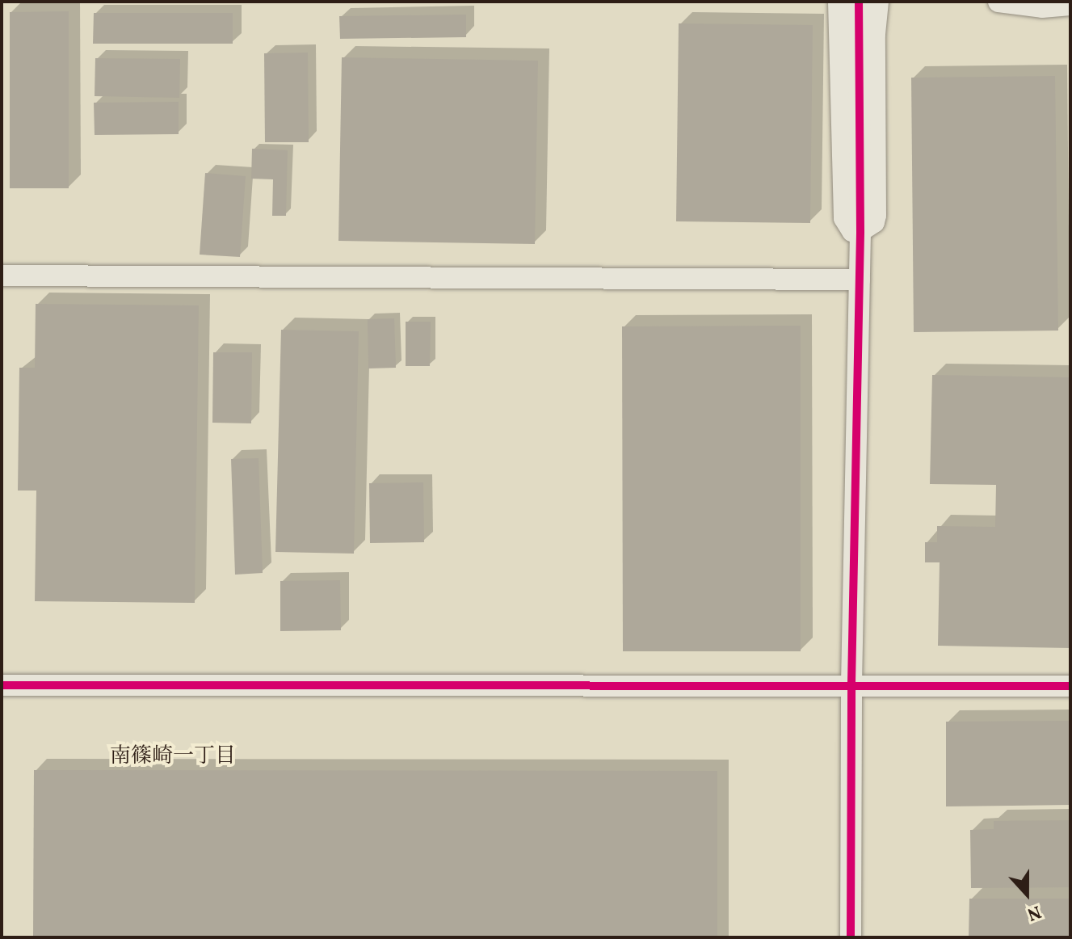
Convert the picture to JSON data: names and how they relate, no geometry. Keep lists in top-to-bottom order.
{
  "districts": ["南篠崎一丁目"],
  "north": "bottom"
}
